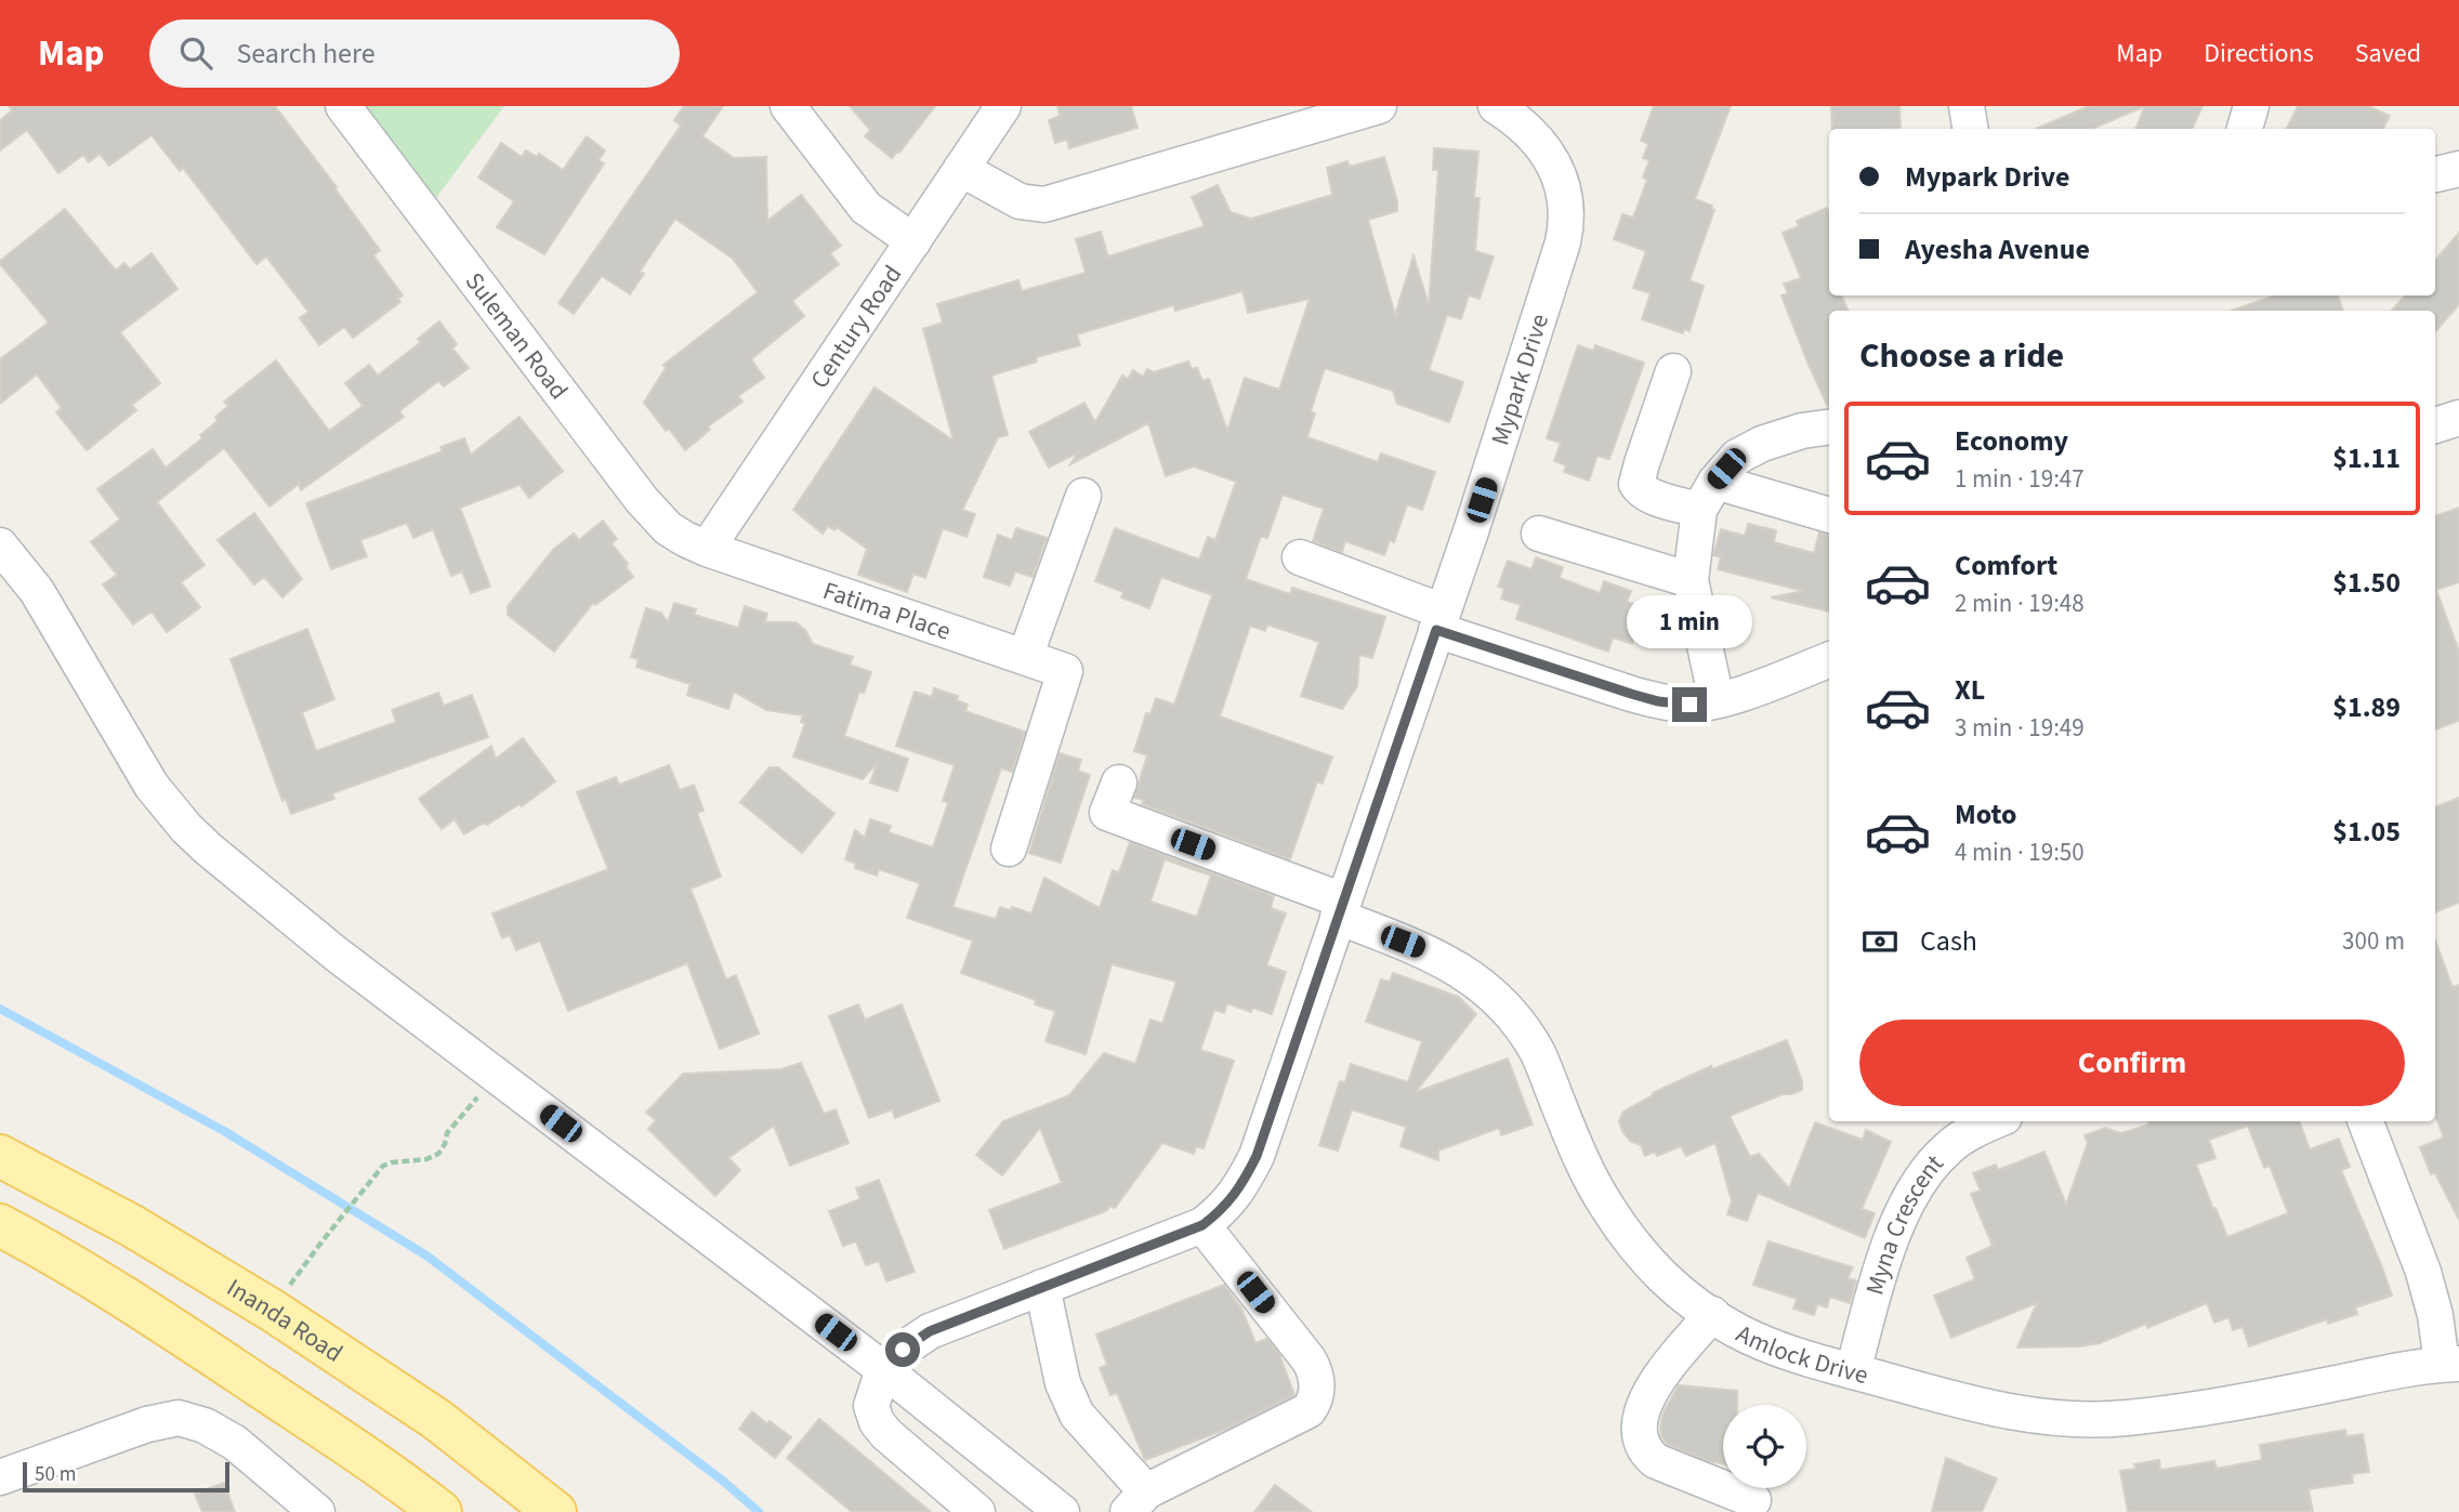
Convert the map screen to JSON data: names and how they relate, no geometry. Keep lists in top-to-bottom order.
{
  "streets": {
    "main road": ["Inanda Road"],
    "street": [
      "Century Road",
      "Suleman Road",
      "Mypark Drive",
      "Fatima Place",
      "Myna Crescent",
      "Amlock Drive"
    ]
  },
  "crossings": [
    ["Century Road", "Suleman Road"],
    ["Century Road", "Fatima Place"],
    ["Suleman Road", "Fatima Place"],
    ["Mypark Drive", "Amlock Drive"],
    ["Myna Crescent", "Amlock Drive"]
  ],
  "scale_bar": "50 m",
  "page": {
    "header": "Map",
    "search": "Search here",
    "nav": ["Map", "Directions", "Saved"],
    "banner": ["Mypark Drive", "Ayesha Avenue"],
    "heading": "Choose a ride",
    "list": [
      {
        "name": "Economy",
        "note": "1 min · 19:47",
        "value": "$1.11"
      },
      {
        "name": "Comfort",
        "note": "2 min · 19:48",
        "value": "$1.50"
      },
      {
        "name": "XL",
        "note": "3 min · 19:49",
        "value": "$1.89"
      },
      {
        "name": "Moto",
        "note": "4 min · 19:50",
        "value": "$1.05"
      }
    ],
    "bubble": "1 min",
    "pay": ["Cash", "300 m"],
    "buttons": "Confirm",
    "scale": "50 m"
  }
}
